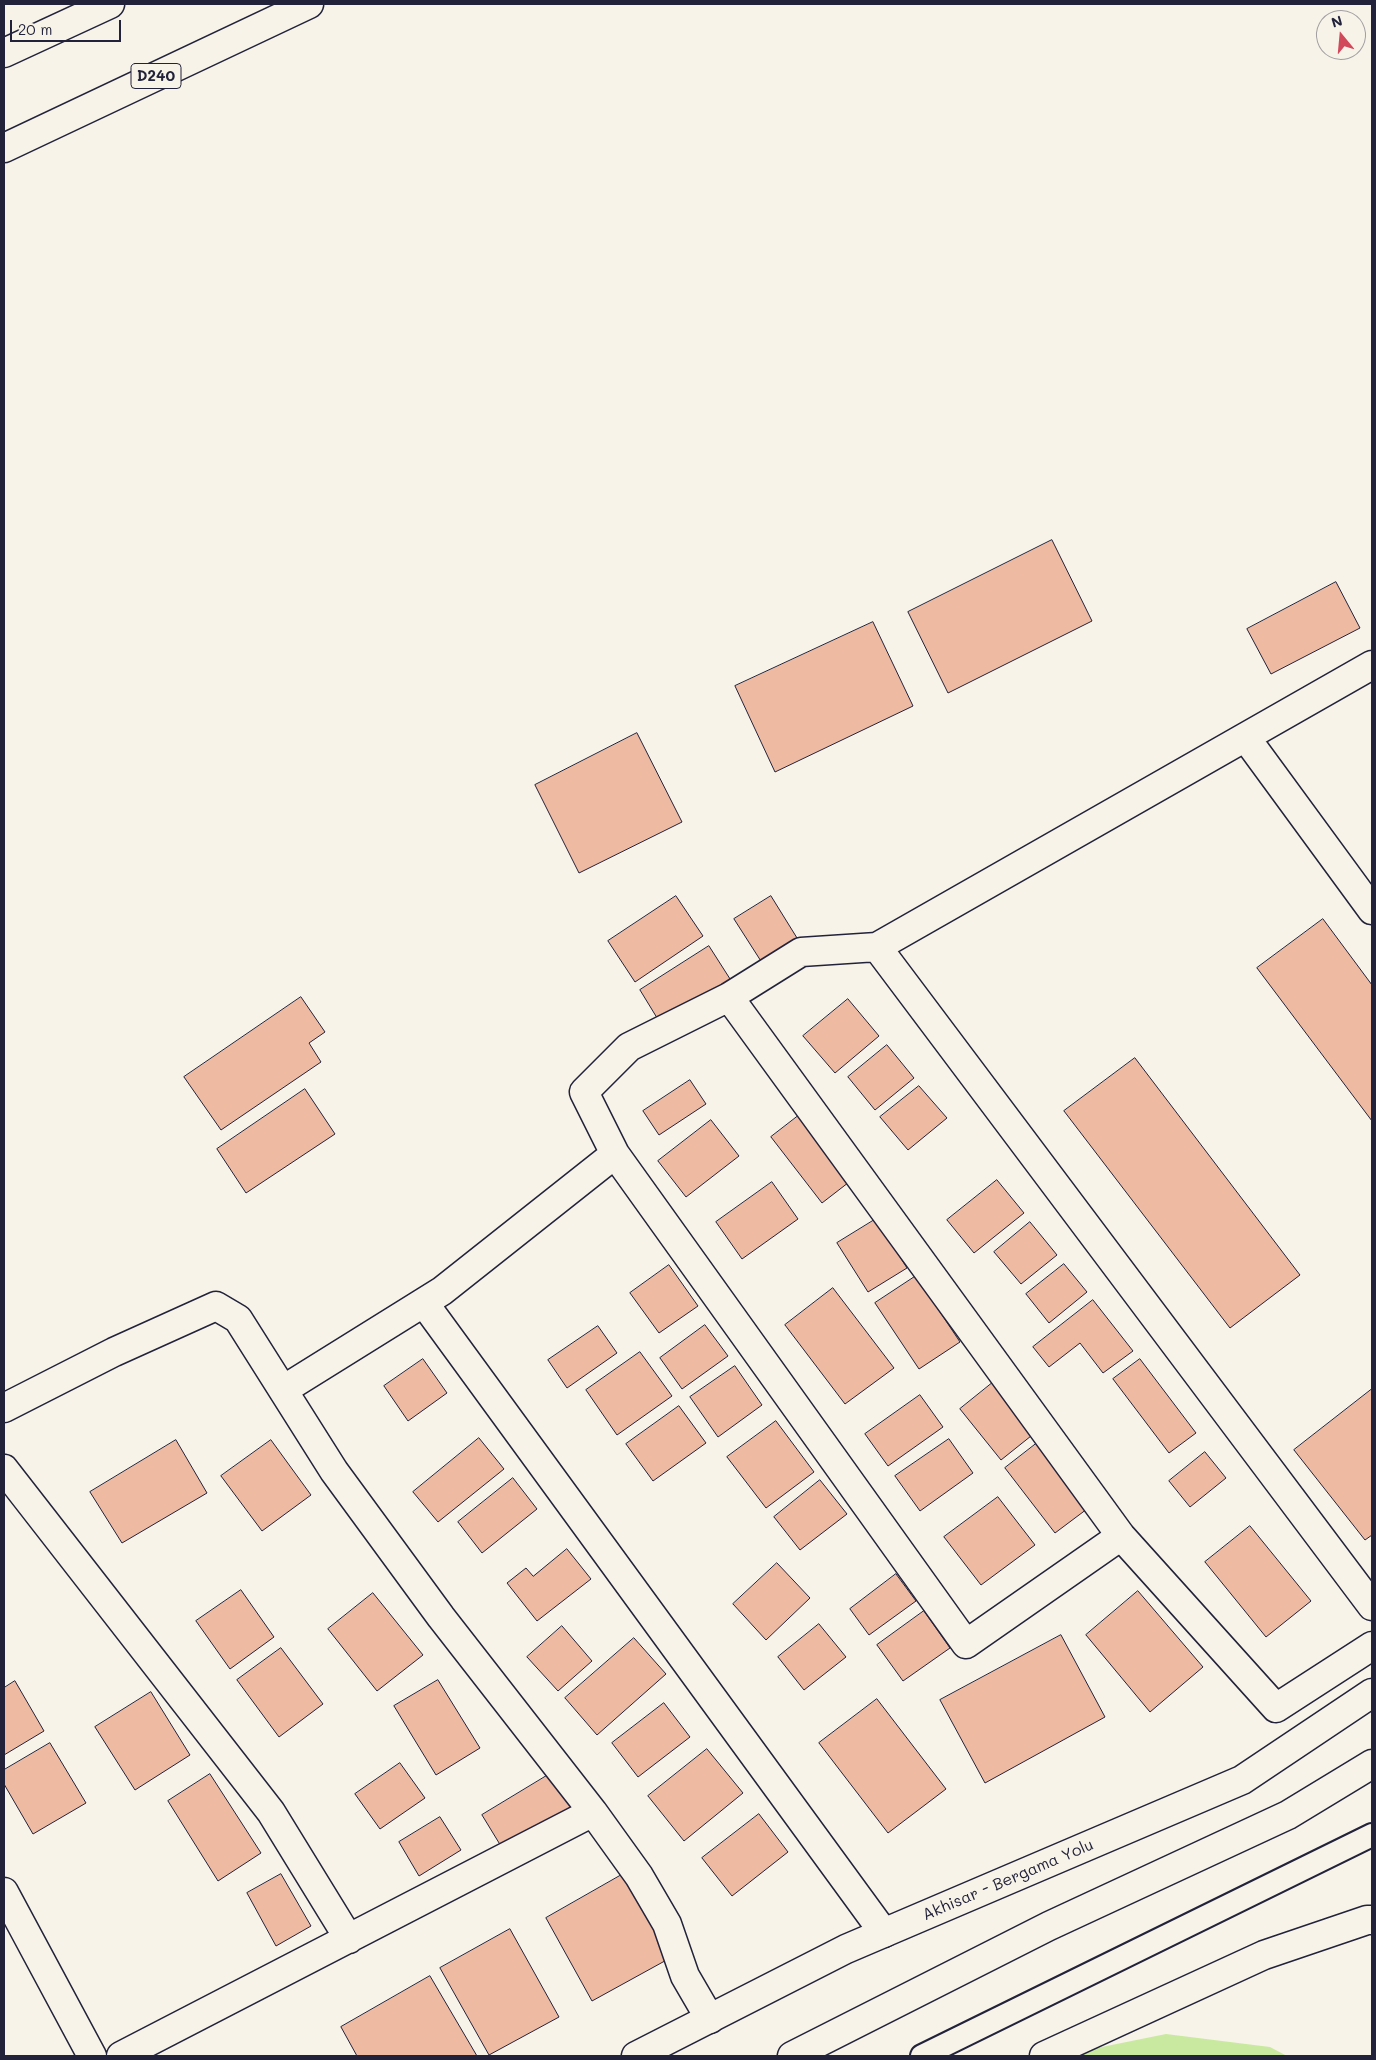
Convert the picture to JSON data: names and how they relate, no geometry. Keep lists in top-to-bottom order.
{
  "streets": {
    "main road": ["D240", "Akhisar - Bergama Yolu"]
  },
  "scale_bar": "20 m",
  "north": "top"
}
